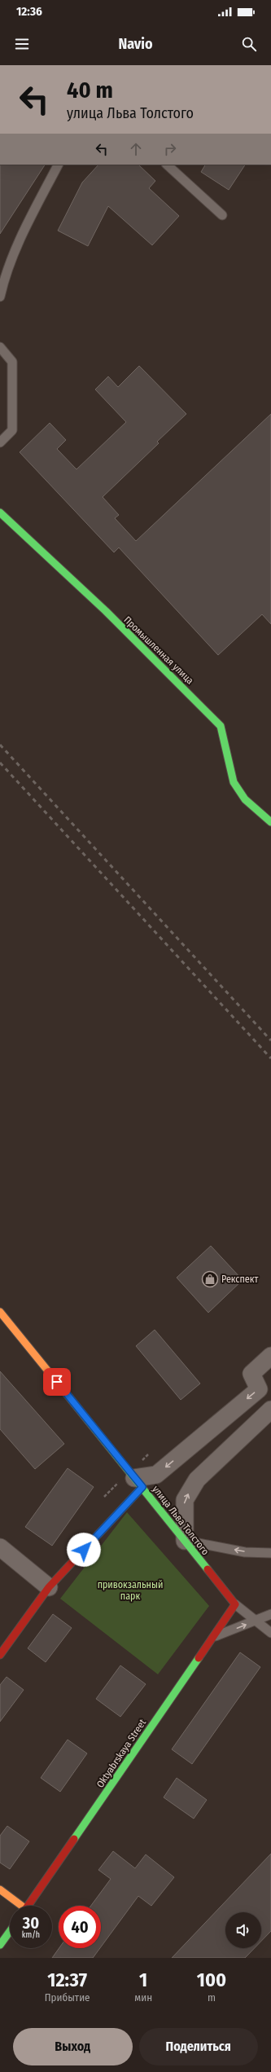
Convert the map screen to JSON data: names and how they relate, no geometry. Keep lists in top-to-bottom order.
{
  "streets": {
    "main road": ["Промышленная улица", "улица Льва Толстого", "Oktyabrskaya Street"]
  },
  "crossings": [
    ["улица Льва Толстого", "Oktyabrskaya Street"]
  ],
  "parks": ["привокзальный парк"],
  "places": {
    "shop": ["Рекспект"]
  },
  "page": {
    "status": "12:36",
    "header": "Navio",
    "turn": ["40 m", "улица Льва Толстого"],
    "speed": "30 km/h",
    "limit": "40",
    "eta": [
      "12:37",
      "Прибытие",
      "1",
      "мин",
      "100",
      "m"
    ],
    "buttons": ["Выход", "Поделиться"]
  }
}
